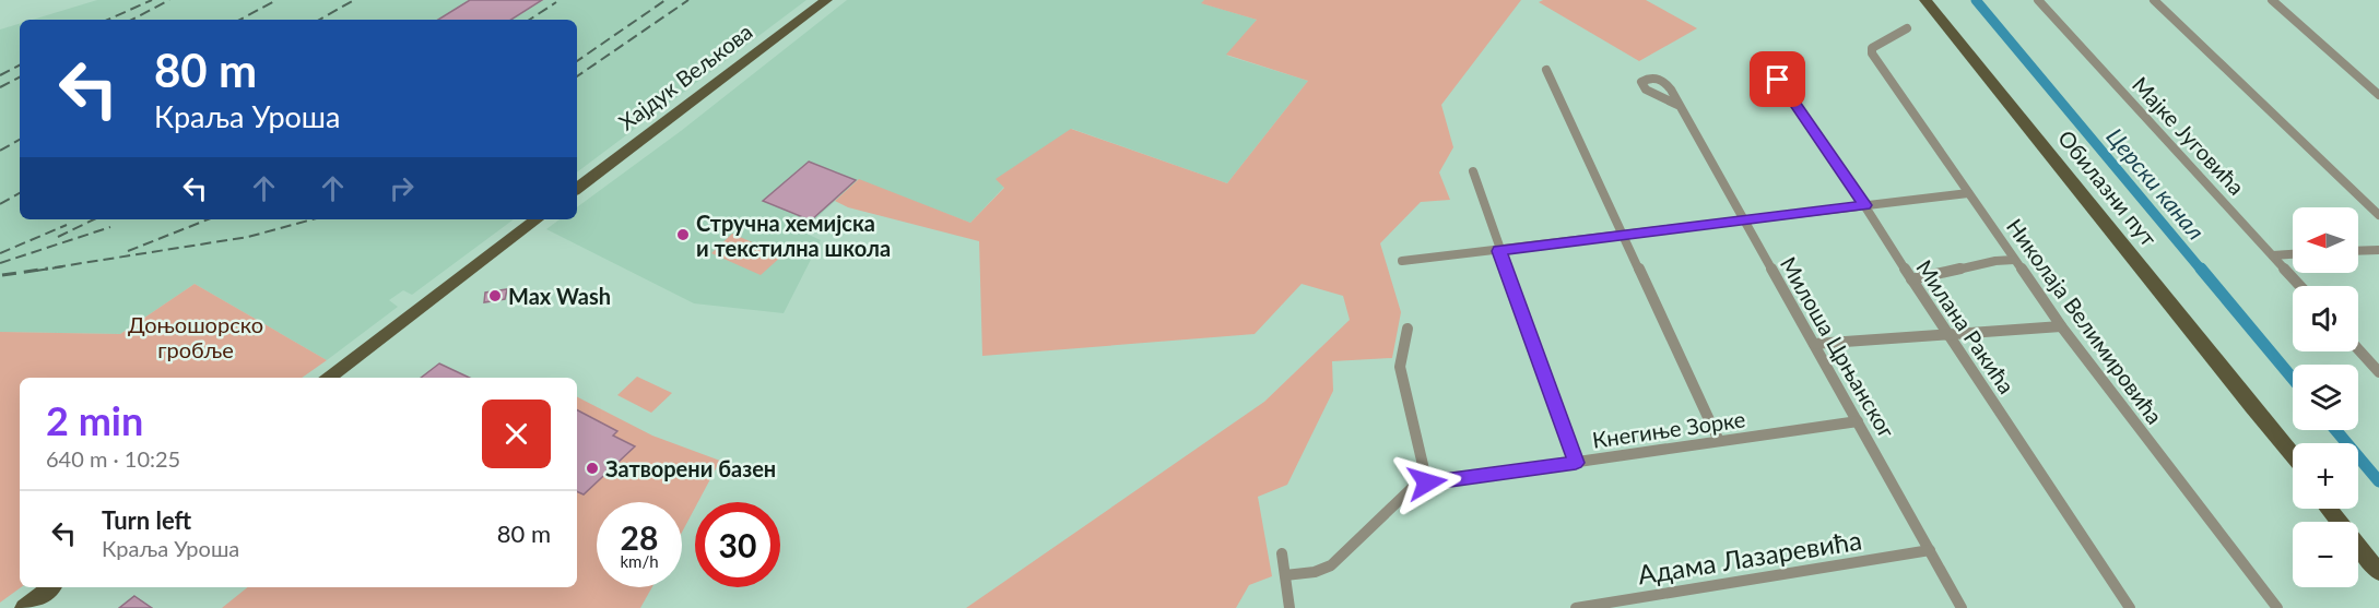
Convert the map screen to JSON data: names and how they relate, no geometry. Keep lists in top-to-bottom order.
{
  "streets": {
    "main road": ["Хајдук Вељкова", "Обилазни пут"],
    "street": [
      "Мајке Југовића",
      "Николаја Велимировића",
      "Милана Ракића",
      "Милоша Црњанског",
      "Кнегиње Зорке",
      "Адама Лазаревића"
    ]
  },
  "crossings": [
    ["Милоша Црњанског", "Кнегиње Зорке"],
    ["Милоша Црњанског", "Адама Лазаревића"]
  ],
  "water": ["Церски канал"],
  "parks": ["Доњошорско гробље"],
  "places": ["Стручна хемијска и текстилна школа", "Max Wash", "Затворени базен"],
  "north": "left",
  "page": {
    "turn": ["80 m", "Краља Уроша"],
    "map_buttons": ["+", "−"],
    "heading": ["2 min", "640 m · 10:25"],
    "list": [
      {
        "name": "Turn left",
        "note": "Краља Уроша",
        "value": "80 m"
      }
    ],
    "speed": "28 km/h",
    "limit": "30"
  }
}
